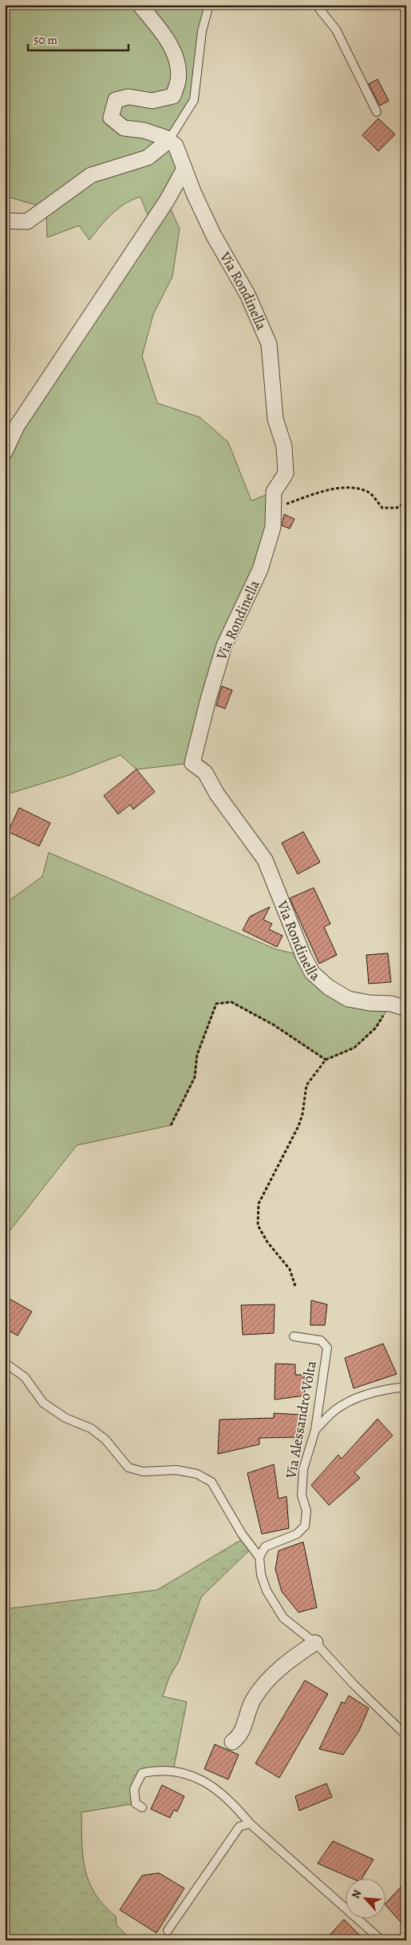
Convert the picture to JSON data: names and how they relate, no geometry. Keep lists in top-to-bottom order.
{
  "streets": {
    "street": ["Via Rondinella"],
    "lane": ["Via Alessandro Volta"]
  },
  "scale_bar": "50 m",
  "north": "top left"
}
